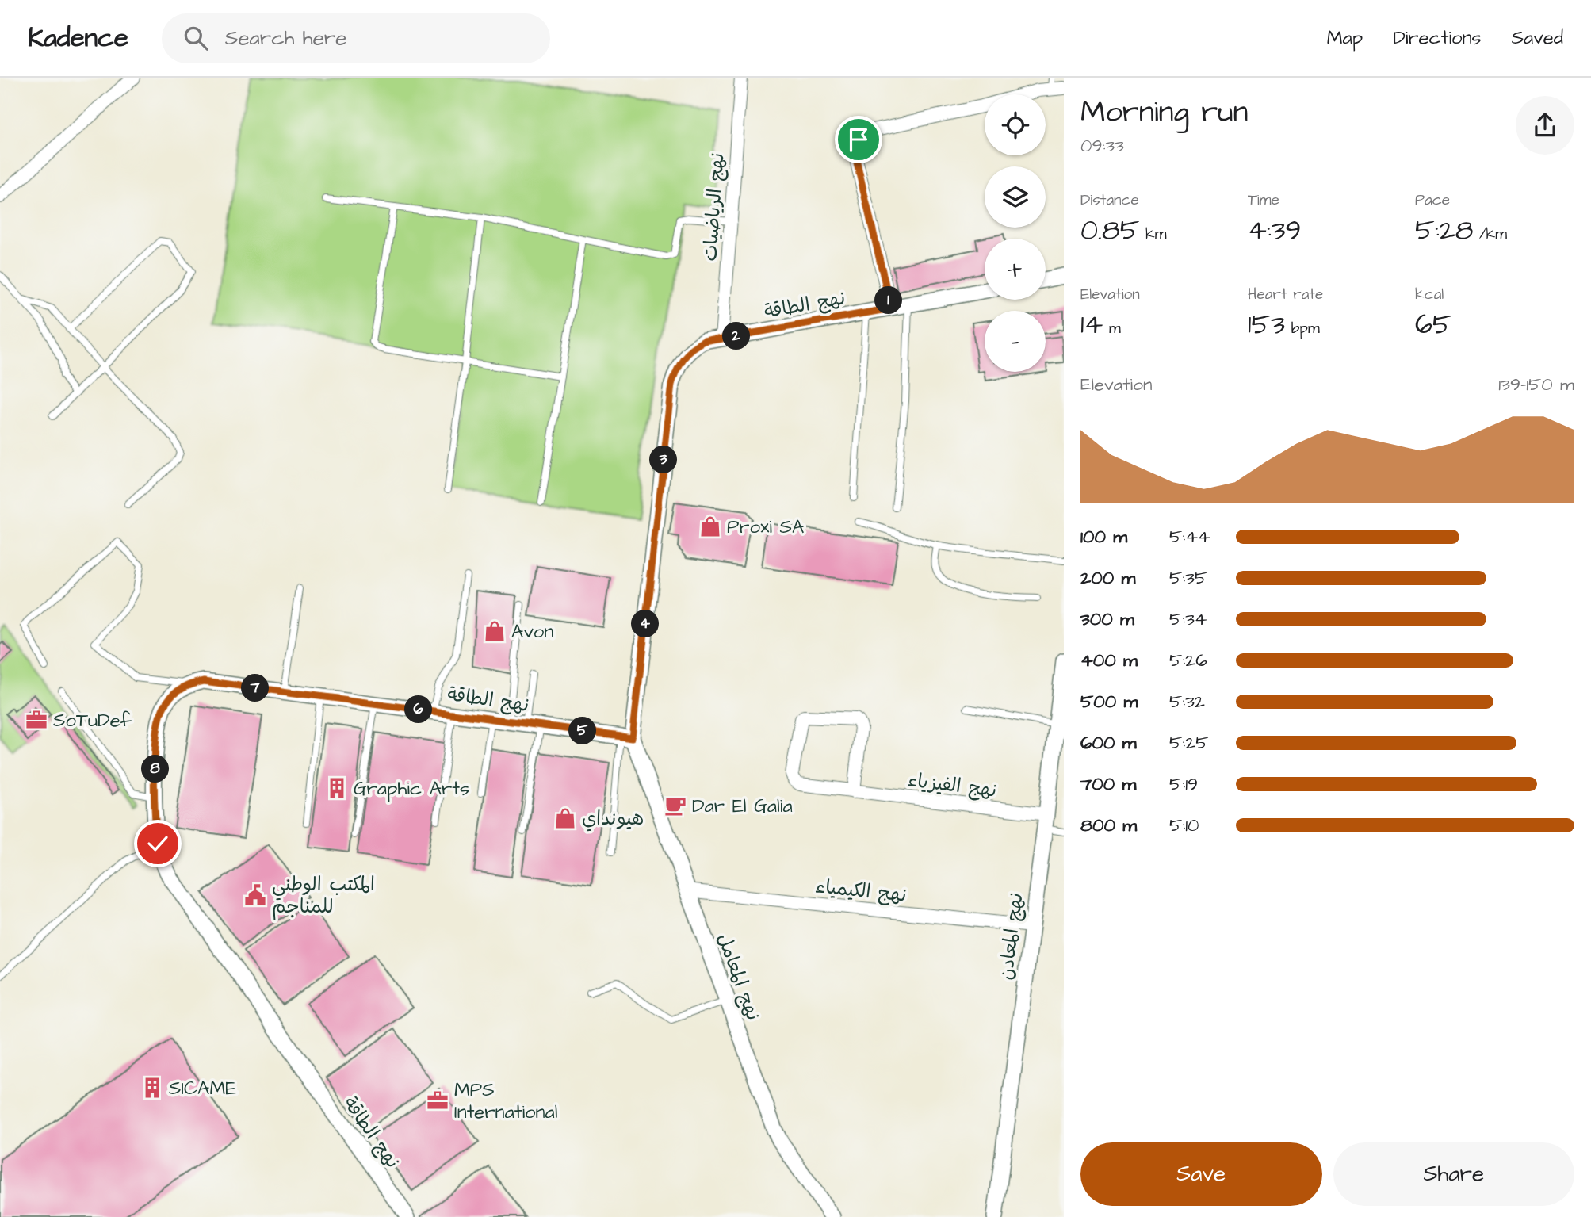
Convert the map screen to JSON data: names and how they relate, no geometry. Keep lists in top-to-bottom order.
{
  "streets": {
    "street": [
      "نهج الرياضيات",
      "نهج الطاقة",
      "نهج الفيزياء",
      "نهج الكيمياء",
      "نهج المعادن",
      "نهج المعامل"
    ]
  },
  "crossings": [
    ["نهج الرياضيات", "نهج الطاقة"],
    ["نهج الطاقة", "نهج المعامل"],
    ["نهج الفيزياء", "نهج المعادن"],
    ["نهج الكيمياء", "نهج المعادن"],
    ["نهج الكيمياء", "نهج المعامل"]
  ],
  "places": {
    "shop": ["Proxi SA", "Avon", "هيونداي"],
    "office": ["SoTuDef", "MPS International"],
    "building": ["Graphic Arts", "SICAME"],
    "cafe": ["Dar El Galia"],
    "public building": ["المكتب الوطني للمناجم"]
  },
  "page": {
    "header": "Kadence",
    "search": "Search here",
    "nav": ["Map", "Directions", "Saved"],
    "heading": ["Morning run", "09:33"],
    "map_buttons": ["+", "−"],
    "stats": [
      ["Distance", "0.85 km"],
      ["Time", "4:39"],
      ["Pace", "5:28 /km"],
      ["Elevation", "14 m"],
      ["Heart rate", "153 bpm"],
      ["kcal", "65"]
    ],
    "pins": [
      "1",
      "2",
      "3",
      "4",
      "7",
      "6",
      "5",
      "8"
    ],
    "chart": ["Elevation", "139–150 m"],
    "list": [
      {
        "name": "100 m",
        "note": "5:44"
      },
      {
        "name": "200 m",
        "note": "5:35"
      },
      {
        "name": "300 m",
        "note": "5:34"
      },
      {
        "name": "400 m",
        "note": "5:26"
      },
      {
        "name": "500 m",
        "note": "5:32"
      },
      {
        "name": "600 m",
        "note": "5:25"
      },
      {
        "name": "700 m",
        "note": "5:19"
      },
      {
        "name": "800 m",
        "note": "5:10"
      }
    ],
    "buttons": ["Save", "Share"]
  }
}
